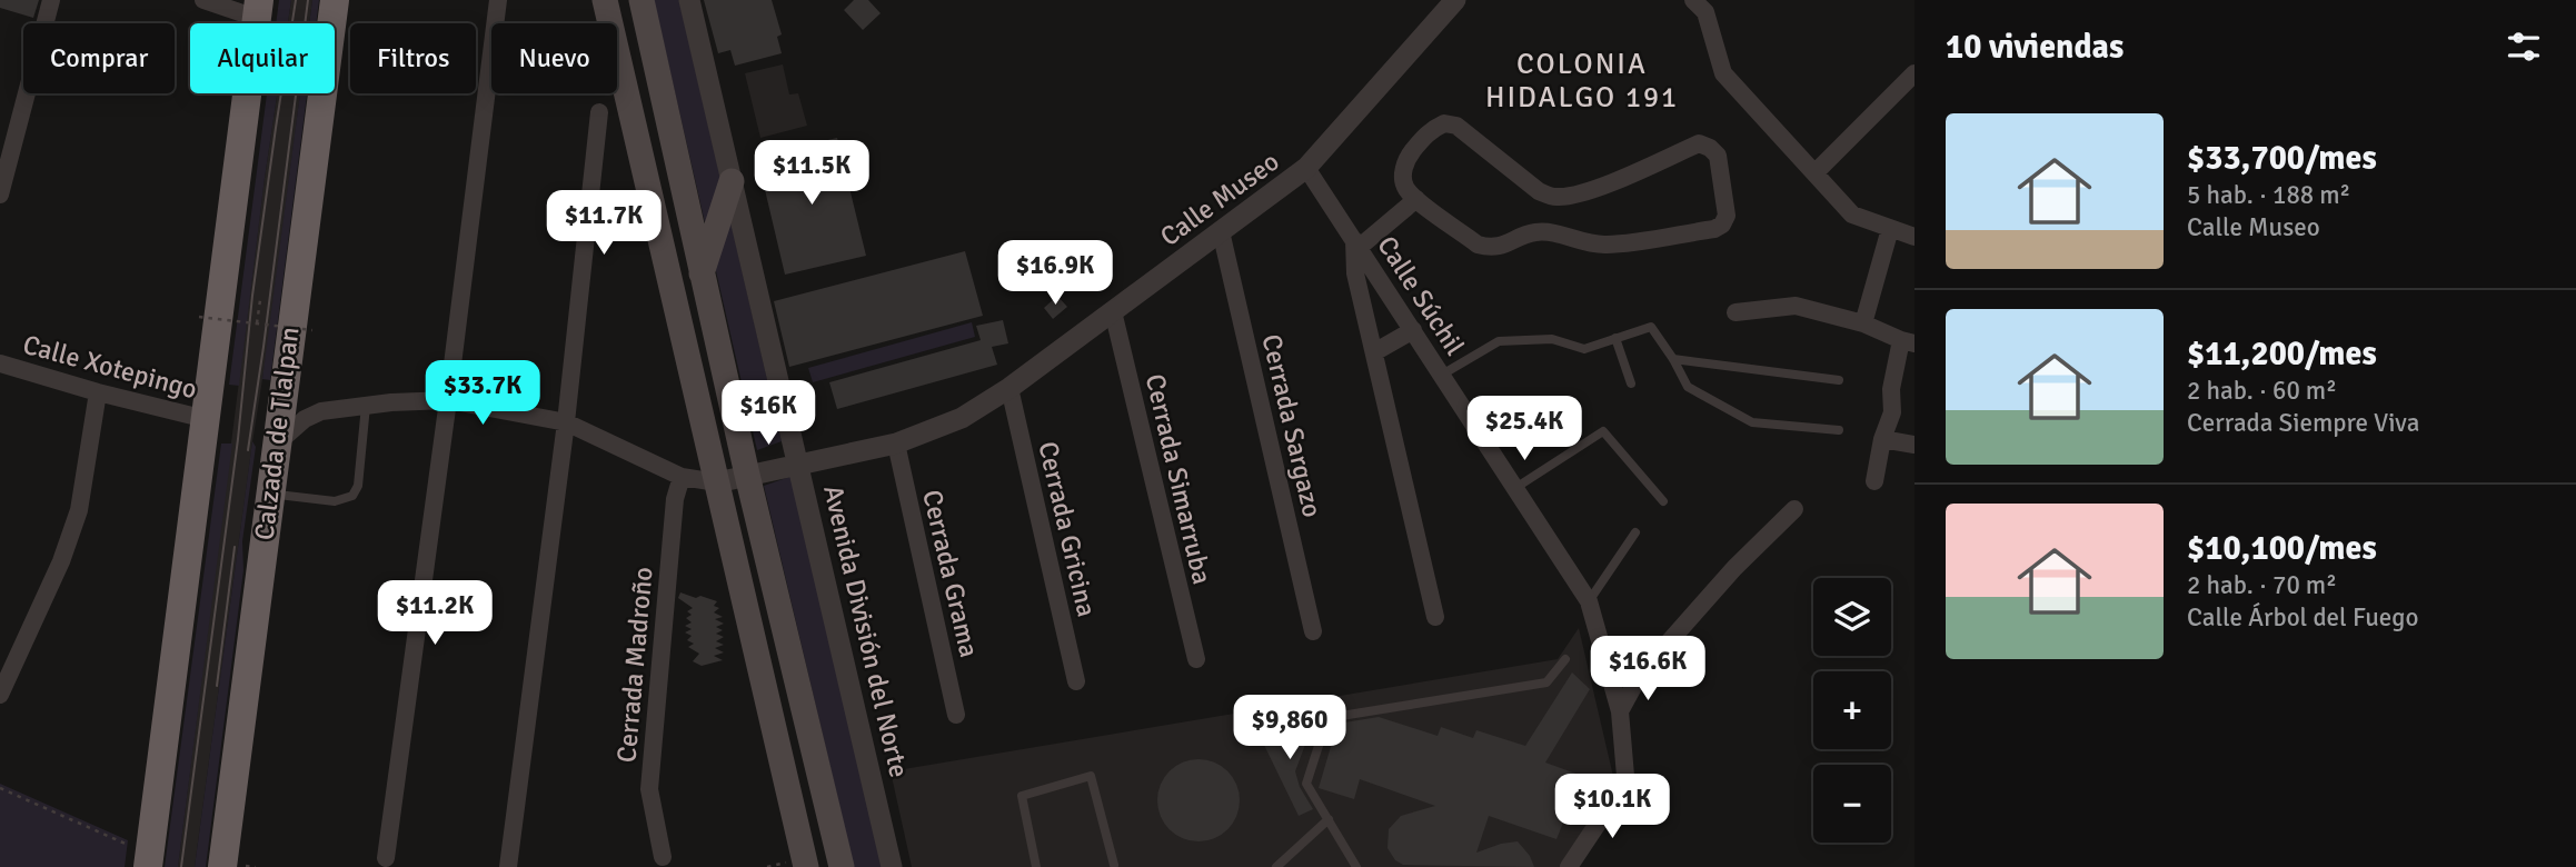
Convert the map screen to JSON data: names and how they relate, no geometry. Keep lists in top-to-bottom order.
{
  "streets": {
    "highway": ["Calzada de Tlalpan"],
    "street": [
      "Calle Museo",
      "Calle Súchil",
      "Calle Xotepingo",
      "Cerrada Sargazo",
      "Cerrada Simarruba",
      "Cerrada Gricina",
      "Cerrada Grama",
      "Avenida División del Norte",
      "Cerrada Madroño"
    ]
  },
  "crossings": [
    ["Calle Museo", "Calle Súchil"],
    ["Calle Museo", "Cerrada Sargazo"],
    ["Calle Museo", "Calzada de Tlalpan"],
    ["Calle Museo", "Cerrada Simarruba"],
    ["Calle Museo", "Cerrada Gricina"],
    ["Calle Museo", "Cerrada Grama"],
    ["Calle Museo", "Avenida División del Norte"],
    ["Calle Museo", "Cerrada Madroño"]
  ],
  "districts": ["COLONIA HIDALGO 191"],
  "page": {
    "heading": "10 viviendas",
    "chip": [
      "Comprar",
      "Alquilar",
      "Filtros",
      "Nuevo"
    ],
    "list": [
      {
        "name": "$33,700/mes",
        "note": "5 hab. · 188 m² · Calle Museo"
      },
      {
        "name": "$11,200/mes",
        "note": "2 hab. · 60 m² · Cerrada Siempre Viva"
      },
      {
        "name": "$10,100/mes",
        "note": "2 hab. · 70 m² · Calle Árbol del Fuego"
      }
    ],
    "price": [
      "$11.5K",
      "$11.7K",
      "$16.9K",
      "$33.7K",
      "$16K",
      "$25.4K",
      "$11.2K",
      "$16.6K",
      "$9,860",
      "$10.1K"
    ],
    "map_buttons": ["+", "−"]
  }
}
